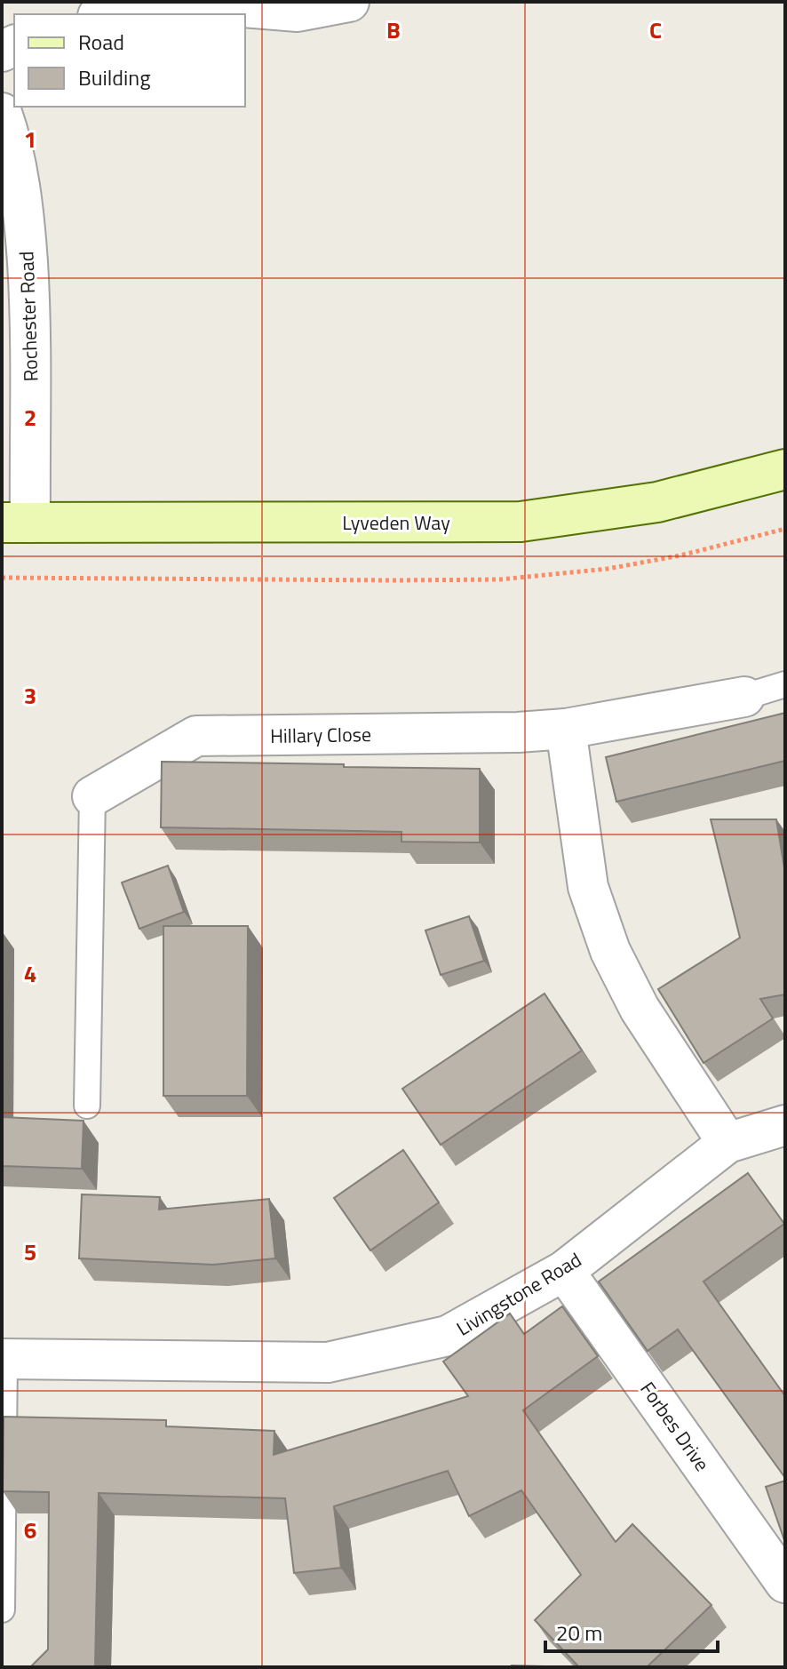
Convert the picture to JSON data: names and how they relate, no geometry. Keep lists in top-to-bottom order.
{
  "streets": {
    "street": [
      "Rochester Road",
      "Lyveden Way",
      "Hillary Close",
      "Livingstone Road",
      "Forbes Drive"
    ]
  },
  "crossings": [
    ["Rochester Road", "Lyveden Way"],
    ["Livingstone Road", "Forbes Drive"]
  ],
  "legend": ["Road", "Building"],
  "scale_bar": "20 m",
  "grid": {
    "columns": ["B", "C"],
    "rows": [
      "1",
      "2",
      "3",
      "4",
      "5",
      "6"
    ]
  }
}
